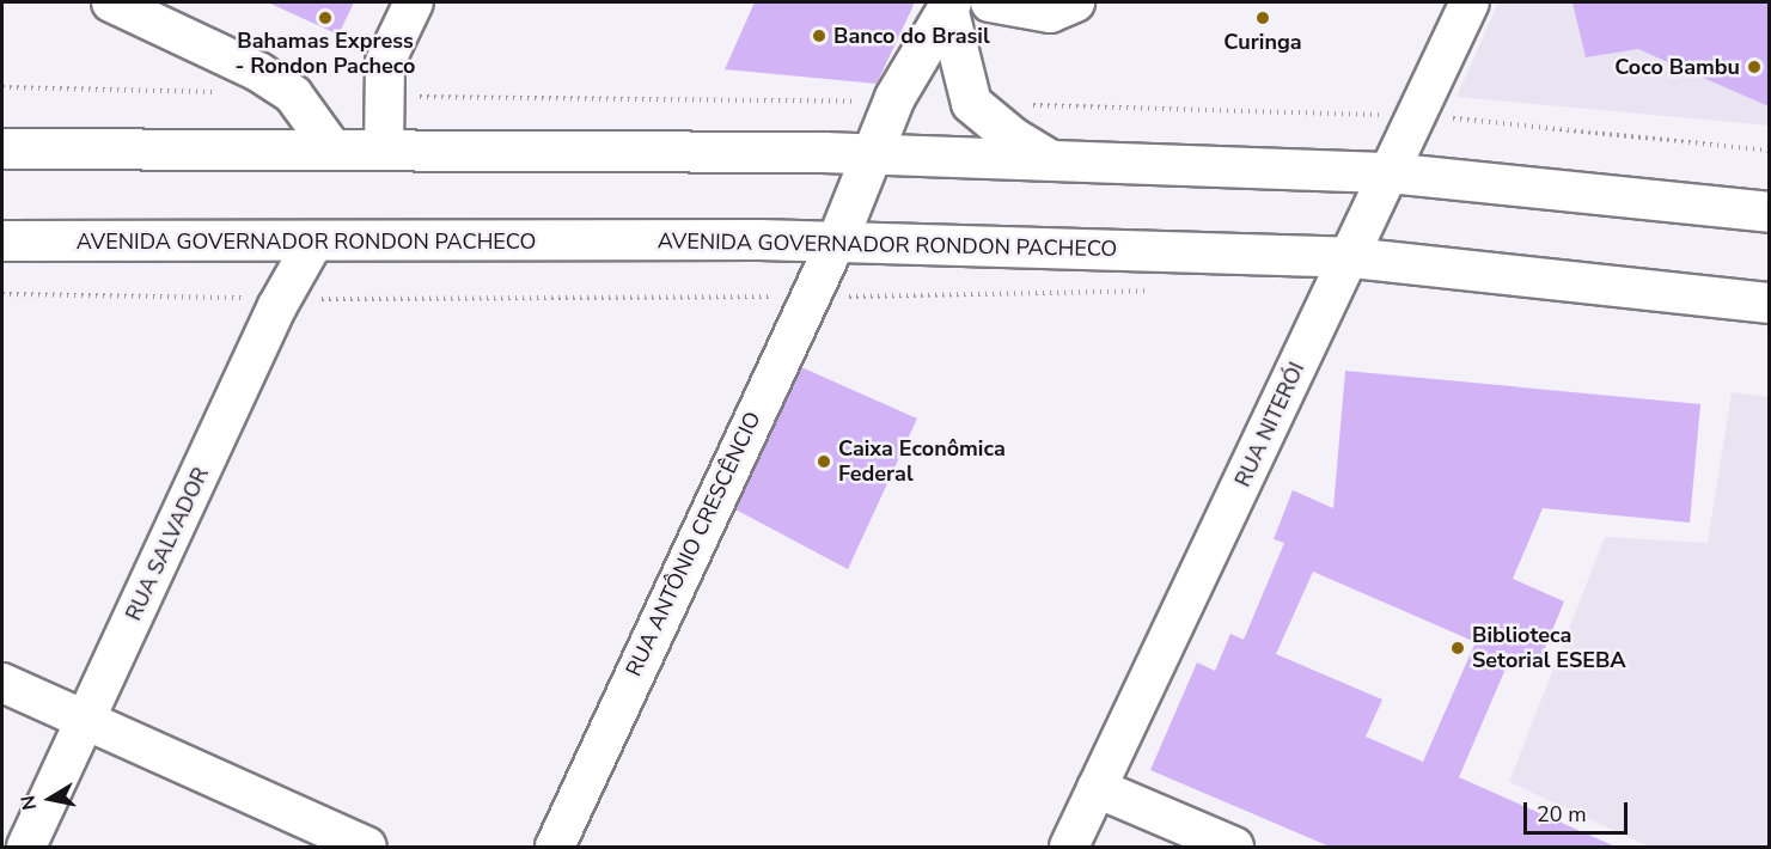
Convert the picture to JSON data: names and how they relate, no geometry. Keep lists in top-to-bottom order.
{
  "streets": {
    "main road": ["AVENIDA GOVERNADOR RONDON PACHECO"],
    "street": ["RUA NITERÓI", "RUA SALVADOR", "RUA ANTÔNIO CRESCÊNCIO"]
  },
  "crossings": [
    ["AVENIDA GOVERNADOR RONDON PACHECO", "RUA NITERÓI"],
    ["AVENIDA GOVERNADOR RONDON PACHECO", "RUA SALVADOR"],
    ["AVENIDA GOVERNADOR RONDON PACHECO", "RUA ANTÔNIO CRESCÊNCIO"]
  ],
  "places": [
    "Bahamas Express - Rondon Pacheco",
    "Curinga",
    "Banco do Brasil",
    "Coco Bambu",
    "Caixa Econômica Federal",
    "Biblioteca Setorial ESEBA"
  ],
  "scale_bar": "20 m",
  "north": "left"
}
